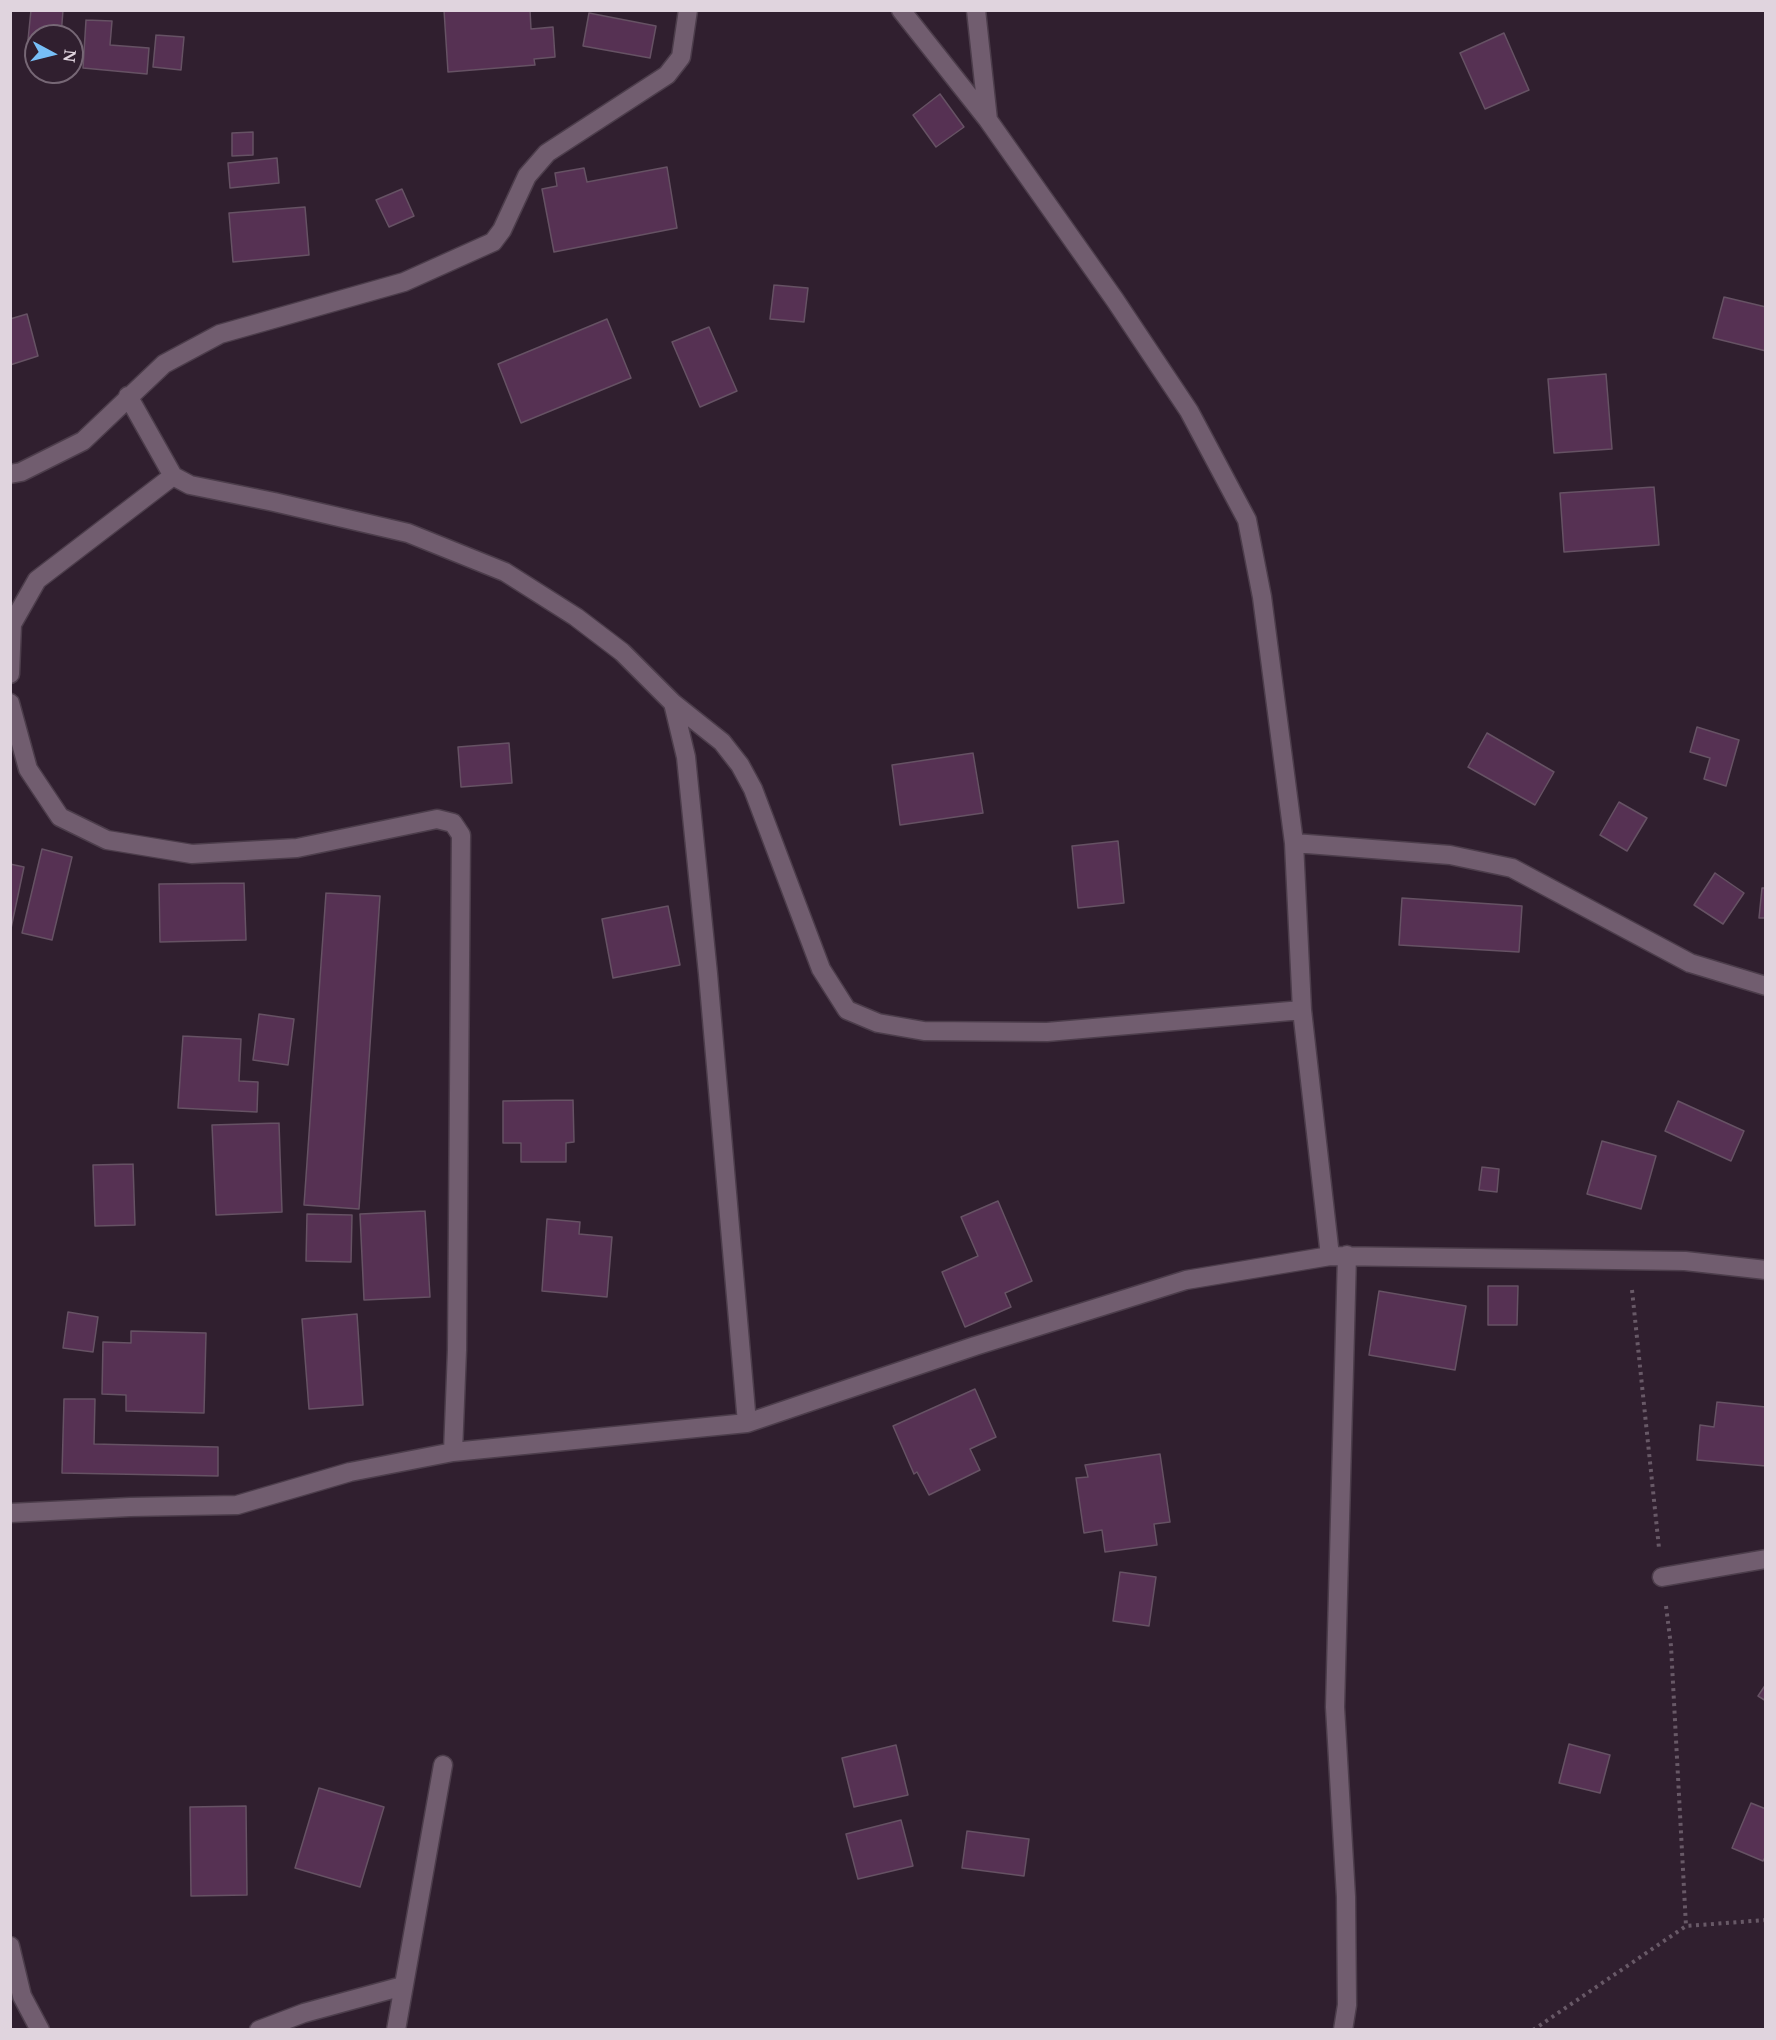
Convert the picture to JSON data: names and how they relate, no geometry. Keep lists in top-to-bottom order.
{
  "north": "right"
}
